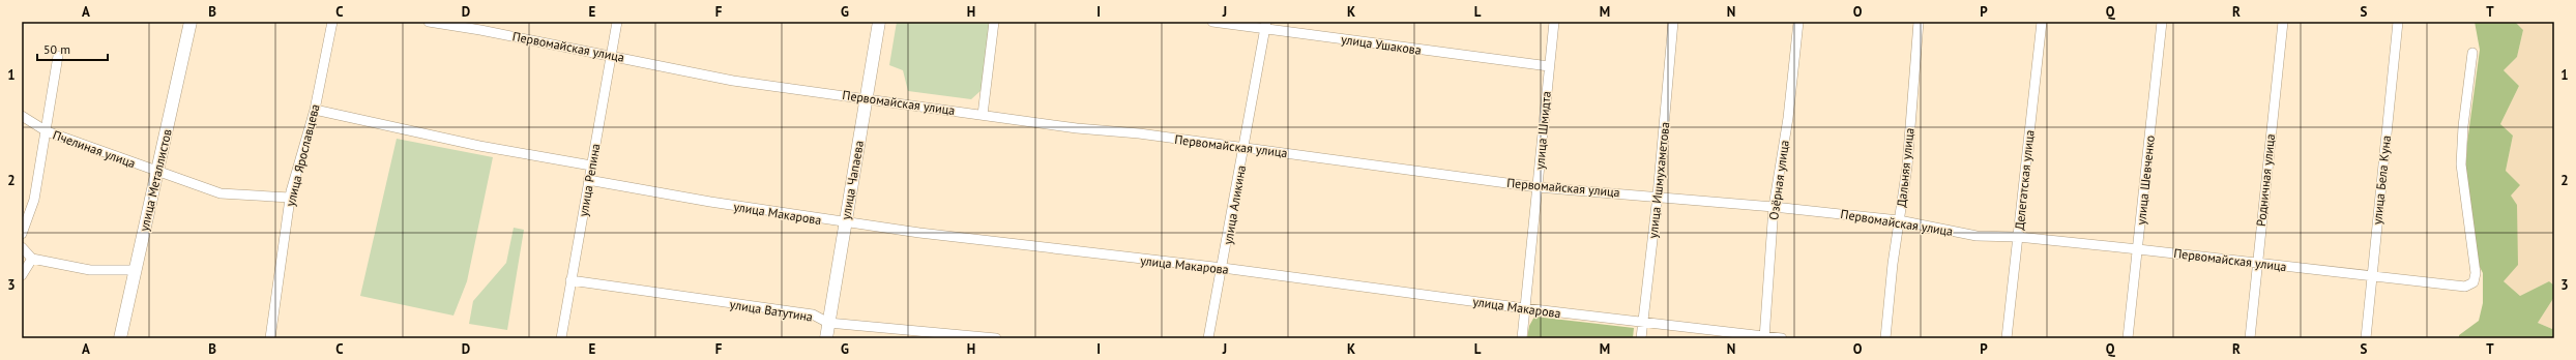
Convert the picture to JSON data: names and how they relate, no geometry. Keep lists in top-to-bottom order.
{
  "streets": {
    "street": [
      "улица Ушакова",
      "Первомайская улица",
      "улица Шмидта",
      "Пчелиная улица",
      "улица Ярославцева",
      "Дальняя улица",
      "улица Металлистов",
      "улица Репина",
      "улица Чапаева",
      "улица Ишмухаметова",
      "Озёрная улица",
      "Делегатская улица",
      "улица Шевченко",
      "Родничная улица",
      "улица Бела Куна",
      "улица Аликина",
      "улица Макарова",
      "улица Ватутина"
    ]
  },
  "crossings": [
    ["улица Ушакова", "улица Шмидта"],
    ["улица Ушакова", "улица Аликина"],
    ["Первомайская улица", "улица Шмидта"],
    ["Первомайская улица", "Дальняя улица"],
    ["Первомайская улица", "улица Репина"],
    ["Первомайская улица", "улица Чапаева"],
    ["Первомайская улица", "улица Ишмухаметова"],
    ["Первомайская улица", "Озёрная улица"],
    ["Первомайская улица", "Делегатская улица"],
    ["Первомайская улица", "улица Шевченко"],
    ["Первомайская улица", "Родничная улица"],
    ["Первомайская улица", "улица Бела Куна"],
    ["Первомайская улица", "улица Аликина"],
    ["улица Шмидта", "улица Макарова"],
    ["Пчелиная улица", "улица Ярославцева"],
    ["Пчелиная улица", "улица Металлистов"],
    ["улица Репина", "улица Макарова"],
    ["улица Репина", "улица Ватутина"],
    ["улица Чапаева", "улица Макарова"],
    ["улица Чапаева", "улица Ватутина"],
    ["улица Ишмухаметова", "улица Макарова"],
    ["Озёрная улица", "улица Макарова"],
    ["улица Аликина", "улица Макарова"]
  ],
  "scale_bar": "50 m",
  "grid": {
    "columns": [
      "A",
      "B",
      "C",
      "D",
      "E",
      "F",
      "G",
      "H",
      "I",
      "J",
      "K",
      "L",
      "M",
      "N",
      "O",
      "P",
      "Q",
      "R",
      "S",
      "T"
    ],
    "rows": ["1", "2", "3"]
  }
}
